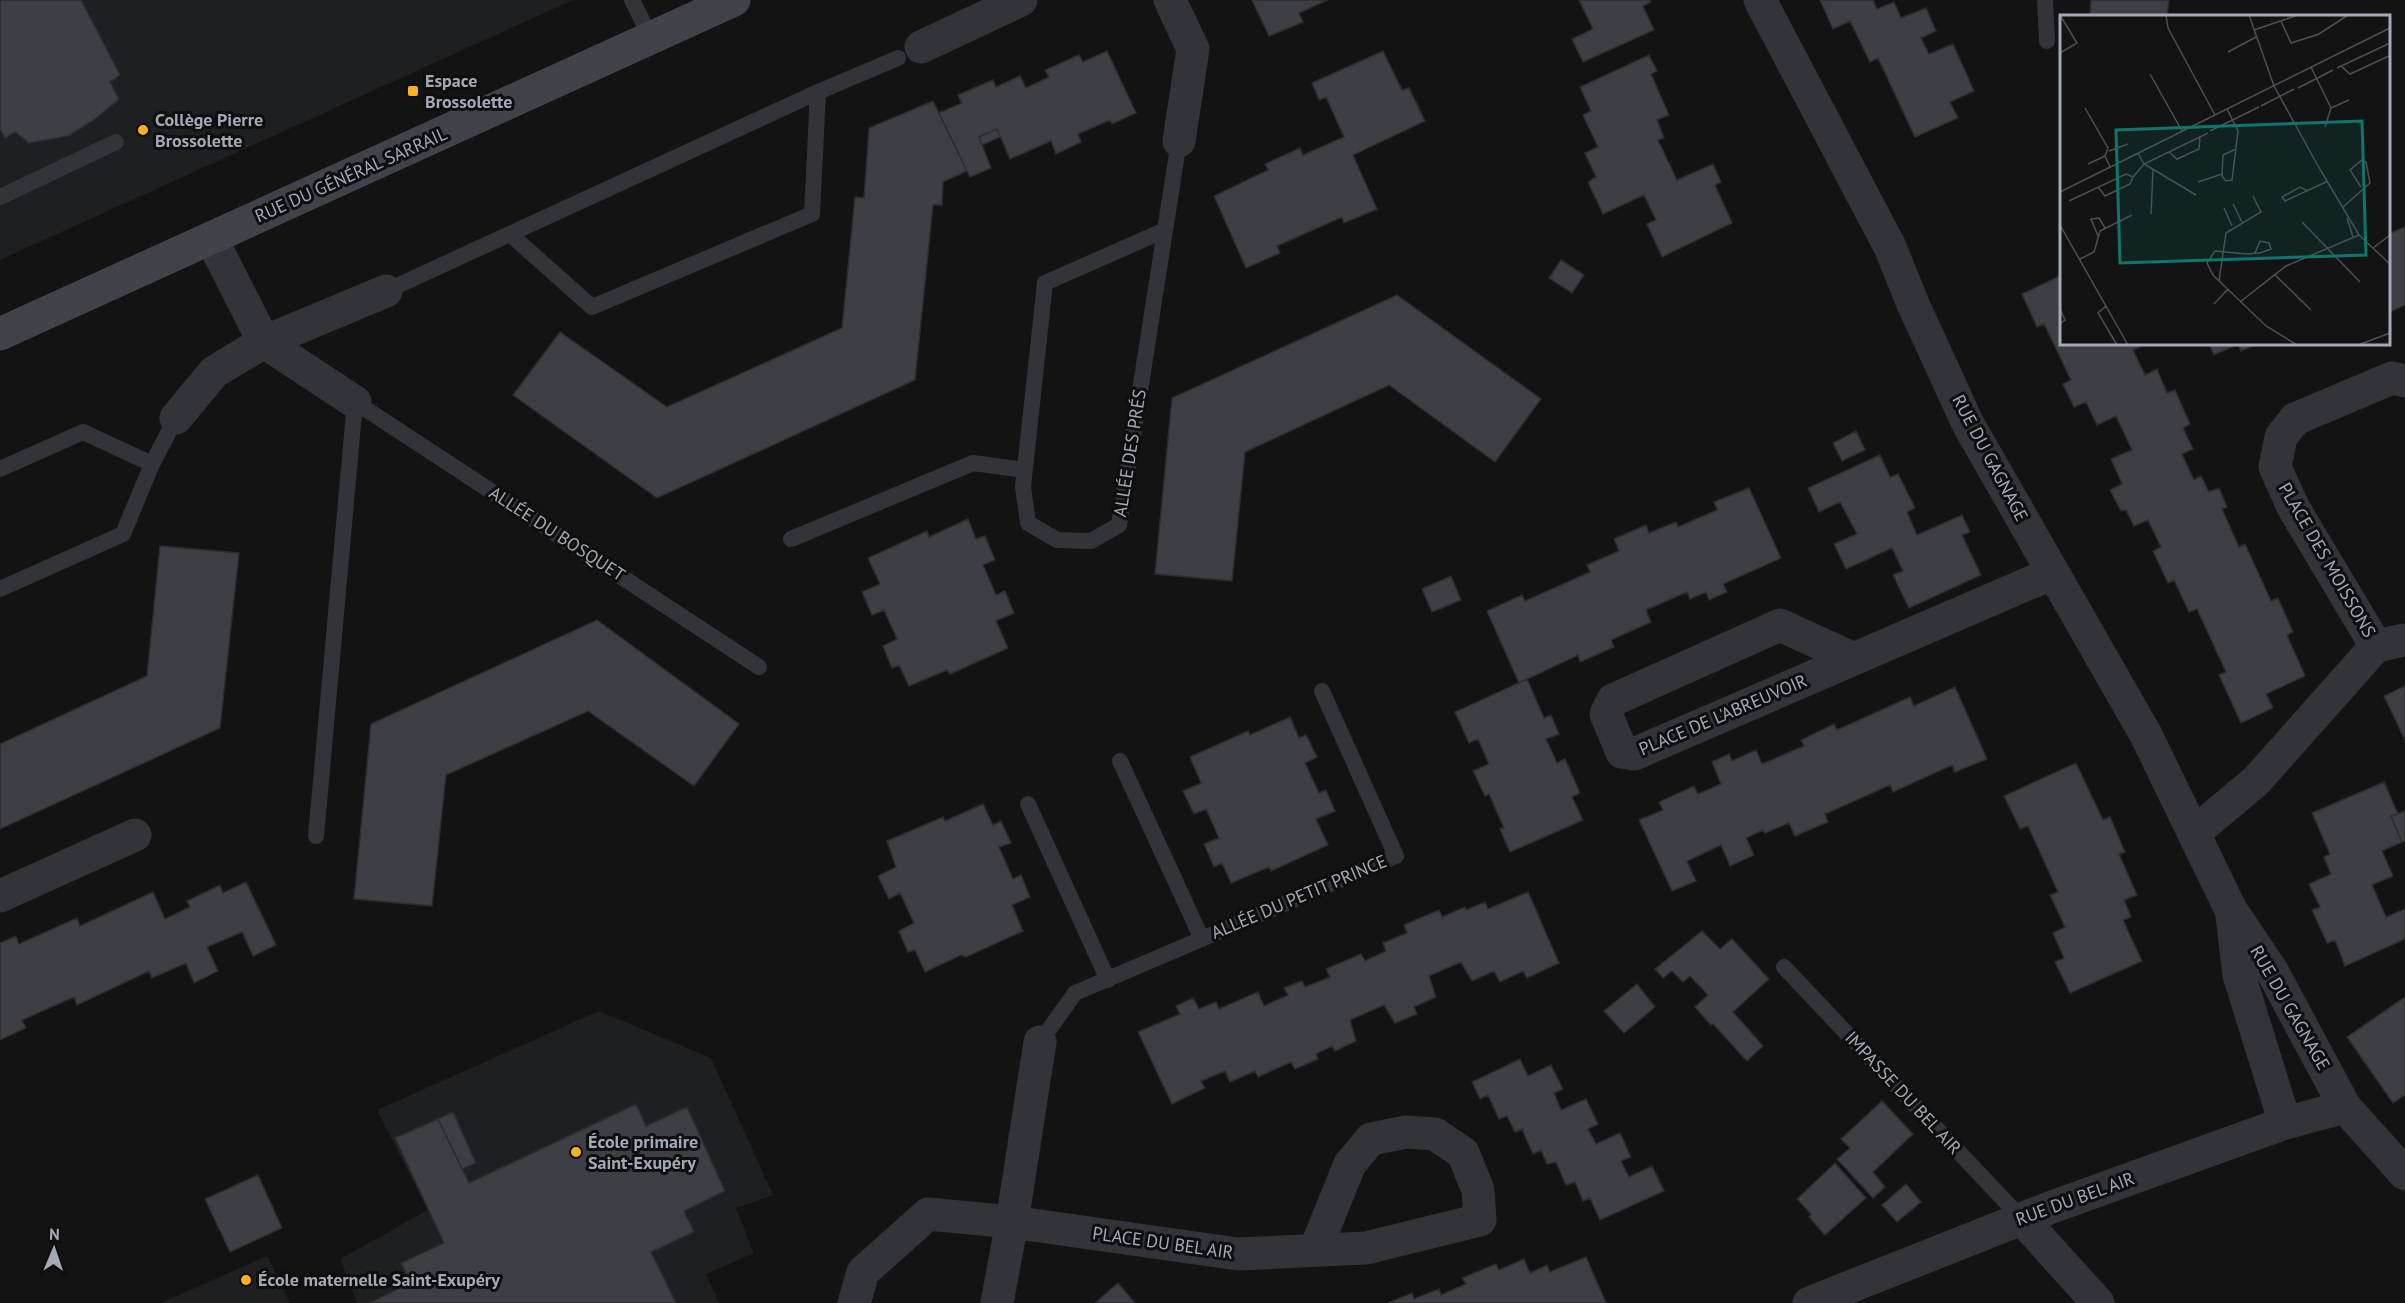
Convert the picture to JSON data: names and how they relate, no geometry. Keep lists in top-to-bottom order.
{
  "streets": {
    "main road": ["RUE DU GÉNÉRAL SARRAIL"],
    "street": [
      "ALLÉE DES PRÉS",
      "RUE DU GAGNAGE",
      "ALLÉE DU BOSQUET",
      "PLACE DES MOISSONS",
      "PLACE DE L'ABREUVOIR",
      "ALLÉE DU PETIT PRINCE",
      "RUE DU BEL AIR",
      "PLACE DU BEL AIR"
    ],
    "lane": ["IMPASSE DU BEL AIR"]
  },
  "crossings": [
    ["RUE DU GÉNÉRAL SARRAIL", "ALLÉE DU BOSQUET"],
    ["RUE DU GAGNAGE", "PLACE DES MOISSONS"],
    ["RUE DU GAGNAGE", "PLACE DE L'ABREUVOIR"],
    ["RUE DU GAGNAGE", "RUE DU BEL AIR"],
    ["ALLÉE DU PETIT PRINCE", "PLACE DU BEL AIR"],
    ["IMPASSE DU BEL AIR", "RUE DU BEL AIR"]
  ],
  "places": {
    "transit": ["Espace Brossolette"],
    "other": ["Collège Pierre Brossolette", "École primaire Saint-Exupéry", "École maternelle Saint-Exupéry"]
  },
  "north": "top"
}
